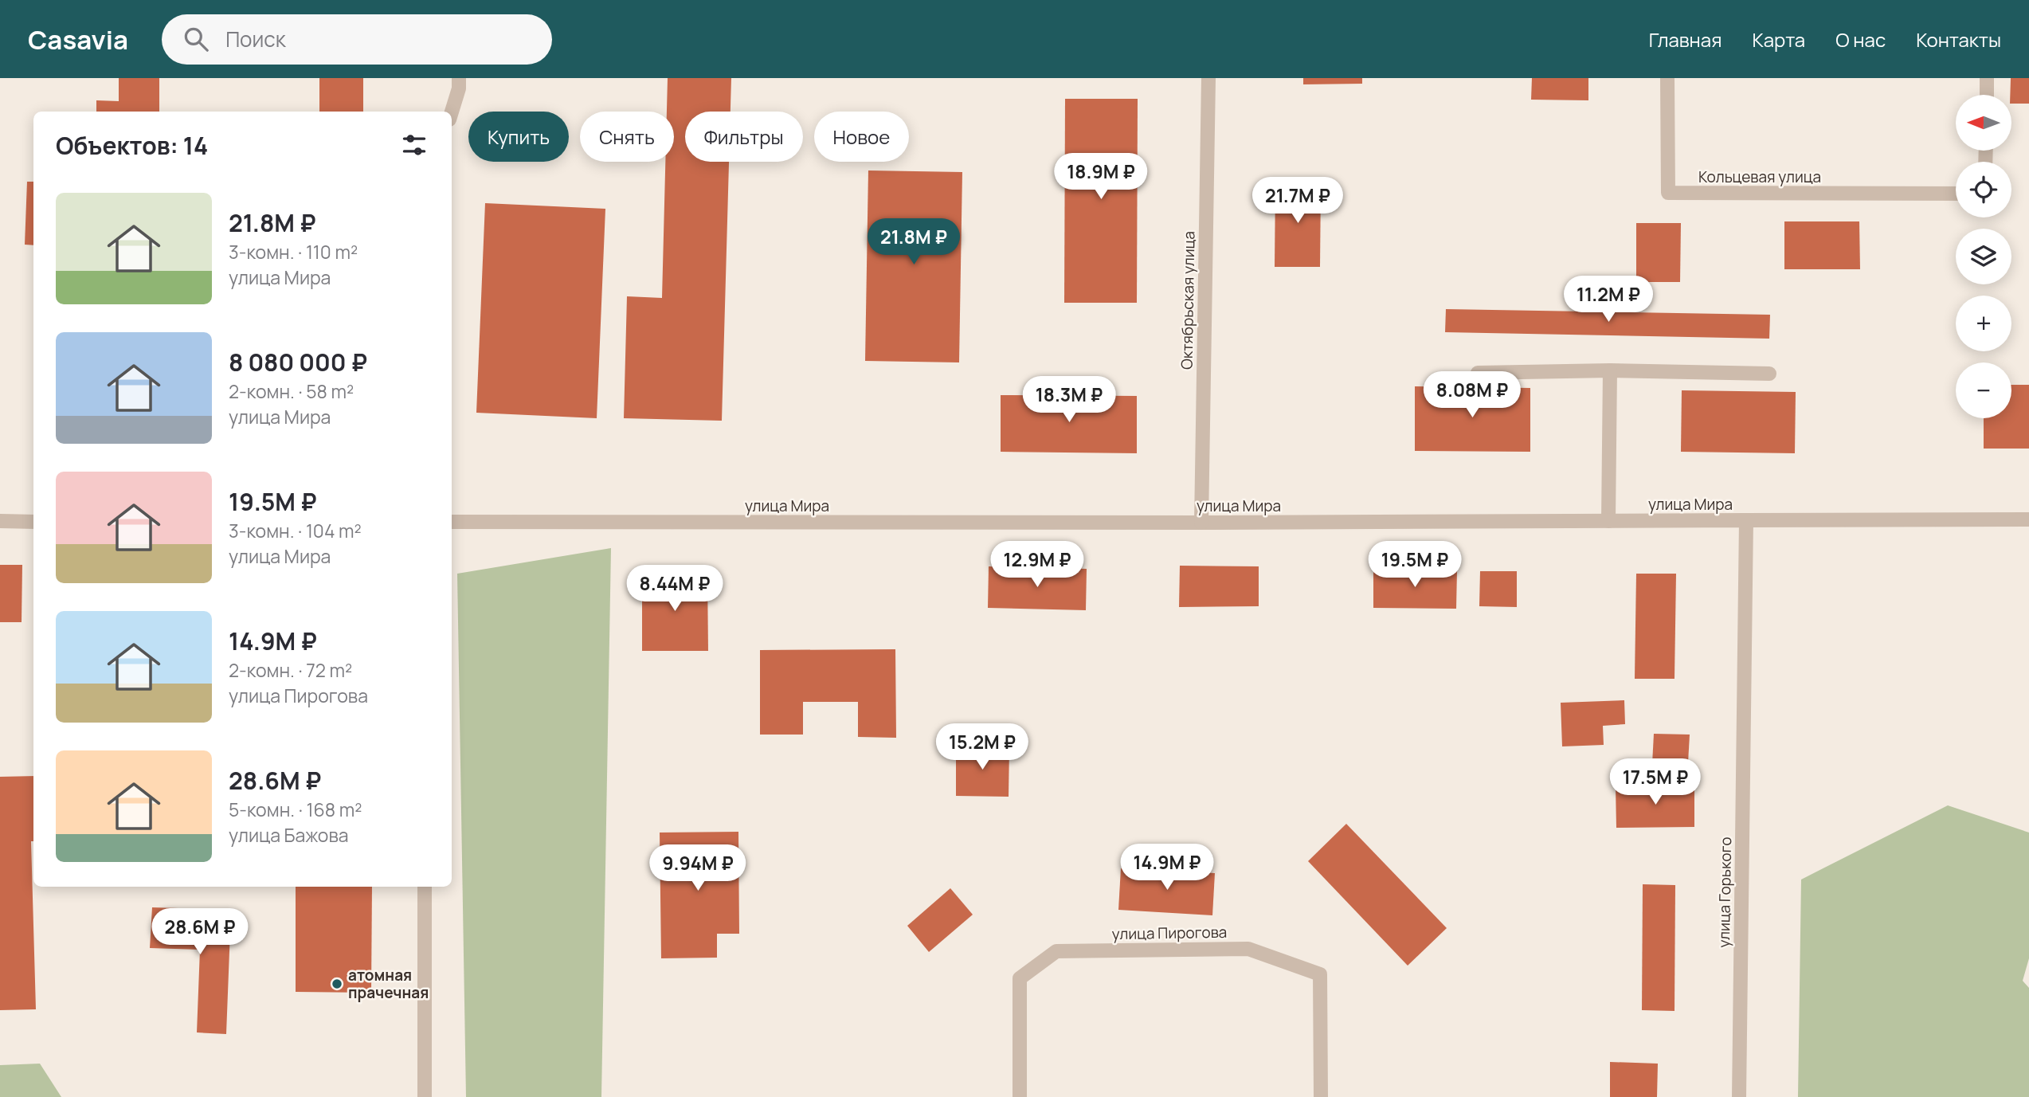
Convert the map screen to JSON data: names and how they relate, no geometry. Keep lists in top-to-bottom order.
{
  "streets": {
    "street": [
      "Кольцевая улица",
      "Октябрьская улица",
      "улица Мира",
      "улица Горького",
      "улица Пирогова"
    ]
  },
  "crossings": [
    ["Октябрьская улица", "улица Мира"],
    ["улица Мира", "улица Горького"]
  ],
  "places": ["атомная прачечная"],
  "north": "left",
  "page": {
    "header": "Casavia",
    "search": "Поиск",
    "nav": [
      "Главная",
      "Карта",
      "О нас",
      "Контакты"
    ],
    "map_buttons": ["+", "−"],
    "chip": [
      "Купить",
      "Снять",
      "Фильтры",
      "Новое"
    ],
    "heading": "Объектов: 14",
    "price": [
      "18.9M ₽",
      "21.7M ₽",
      "21.8M ₽",
      "11.2M ₽",
      "8.08M ₽",
      "18.3M ₽",
      "12.9M ₽",
      "19.5M ₽",
      "8.44M ₽",
      "15.2M ₽",
      "17.5M ₽",
      "14.9M ₽",
      "9.94M ₽",
      "28.6M ₽"
    ],
    "list": [
      {
        "name": "21.8M ₽",
        "note": "3-комн. · 110 m² · улица Мира"
      },
      {
        "name": "8 080 000 ₽",
        "note": "2-комн. · 58 m² · улица Мира"
      },
      {
        "name": "19.5M ₽",
        "note": "3-комн. · 104 m² · улица Мира"
      },
      {
        "name": "14.9M ₽",
        "note": "2-комн. · 72 m² · улица Пирогова"
      },
      {
        "name": "28.6M ₽",
        "note": "5-комн. · 168 m² · улица Бажова"
      }
    ]
  }
}
